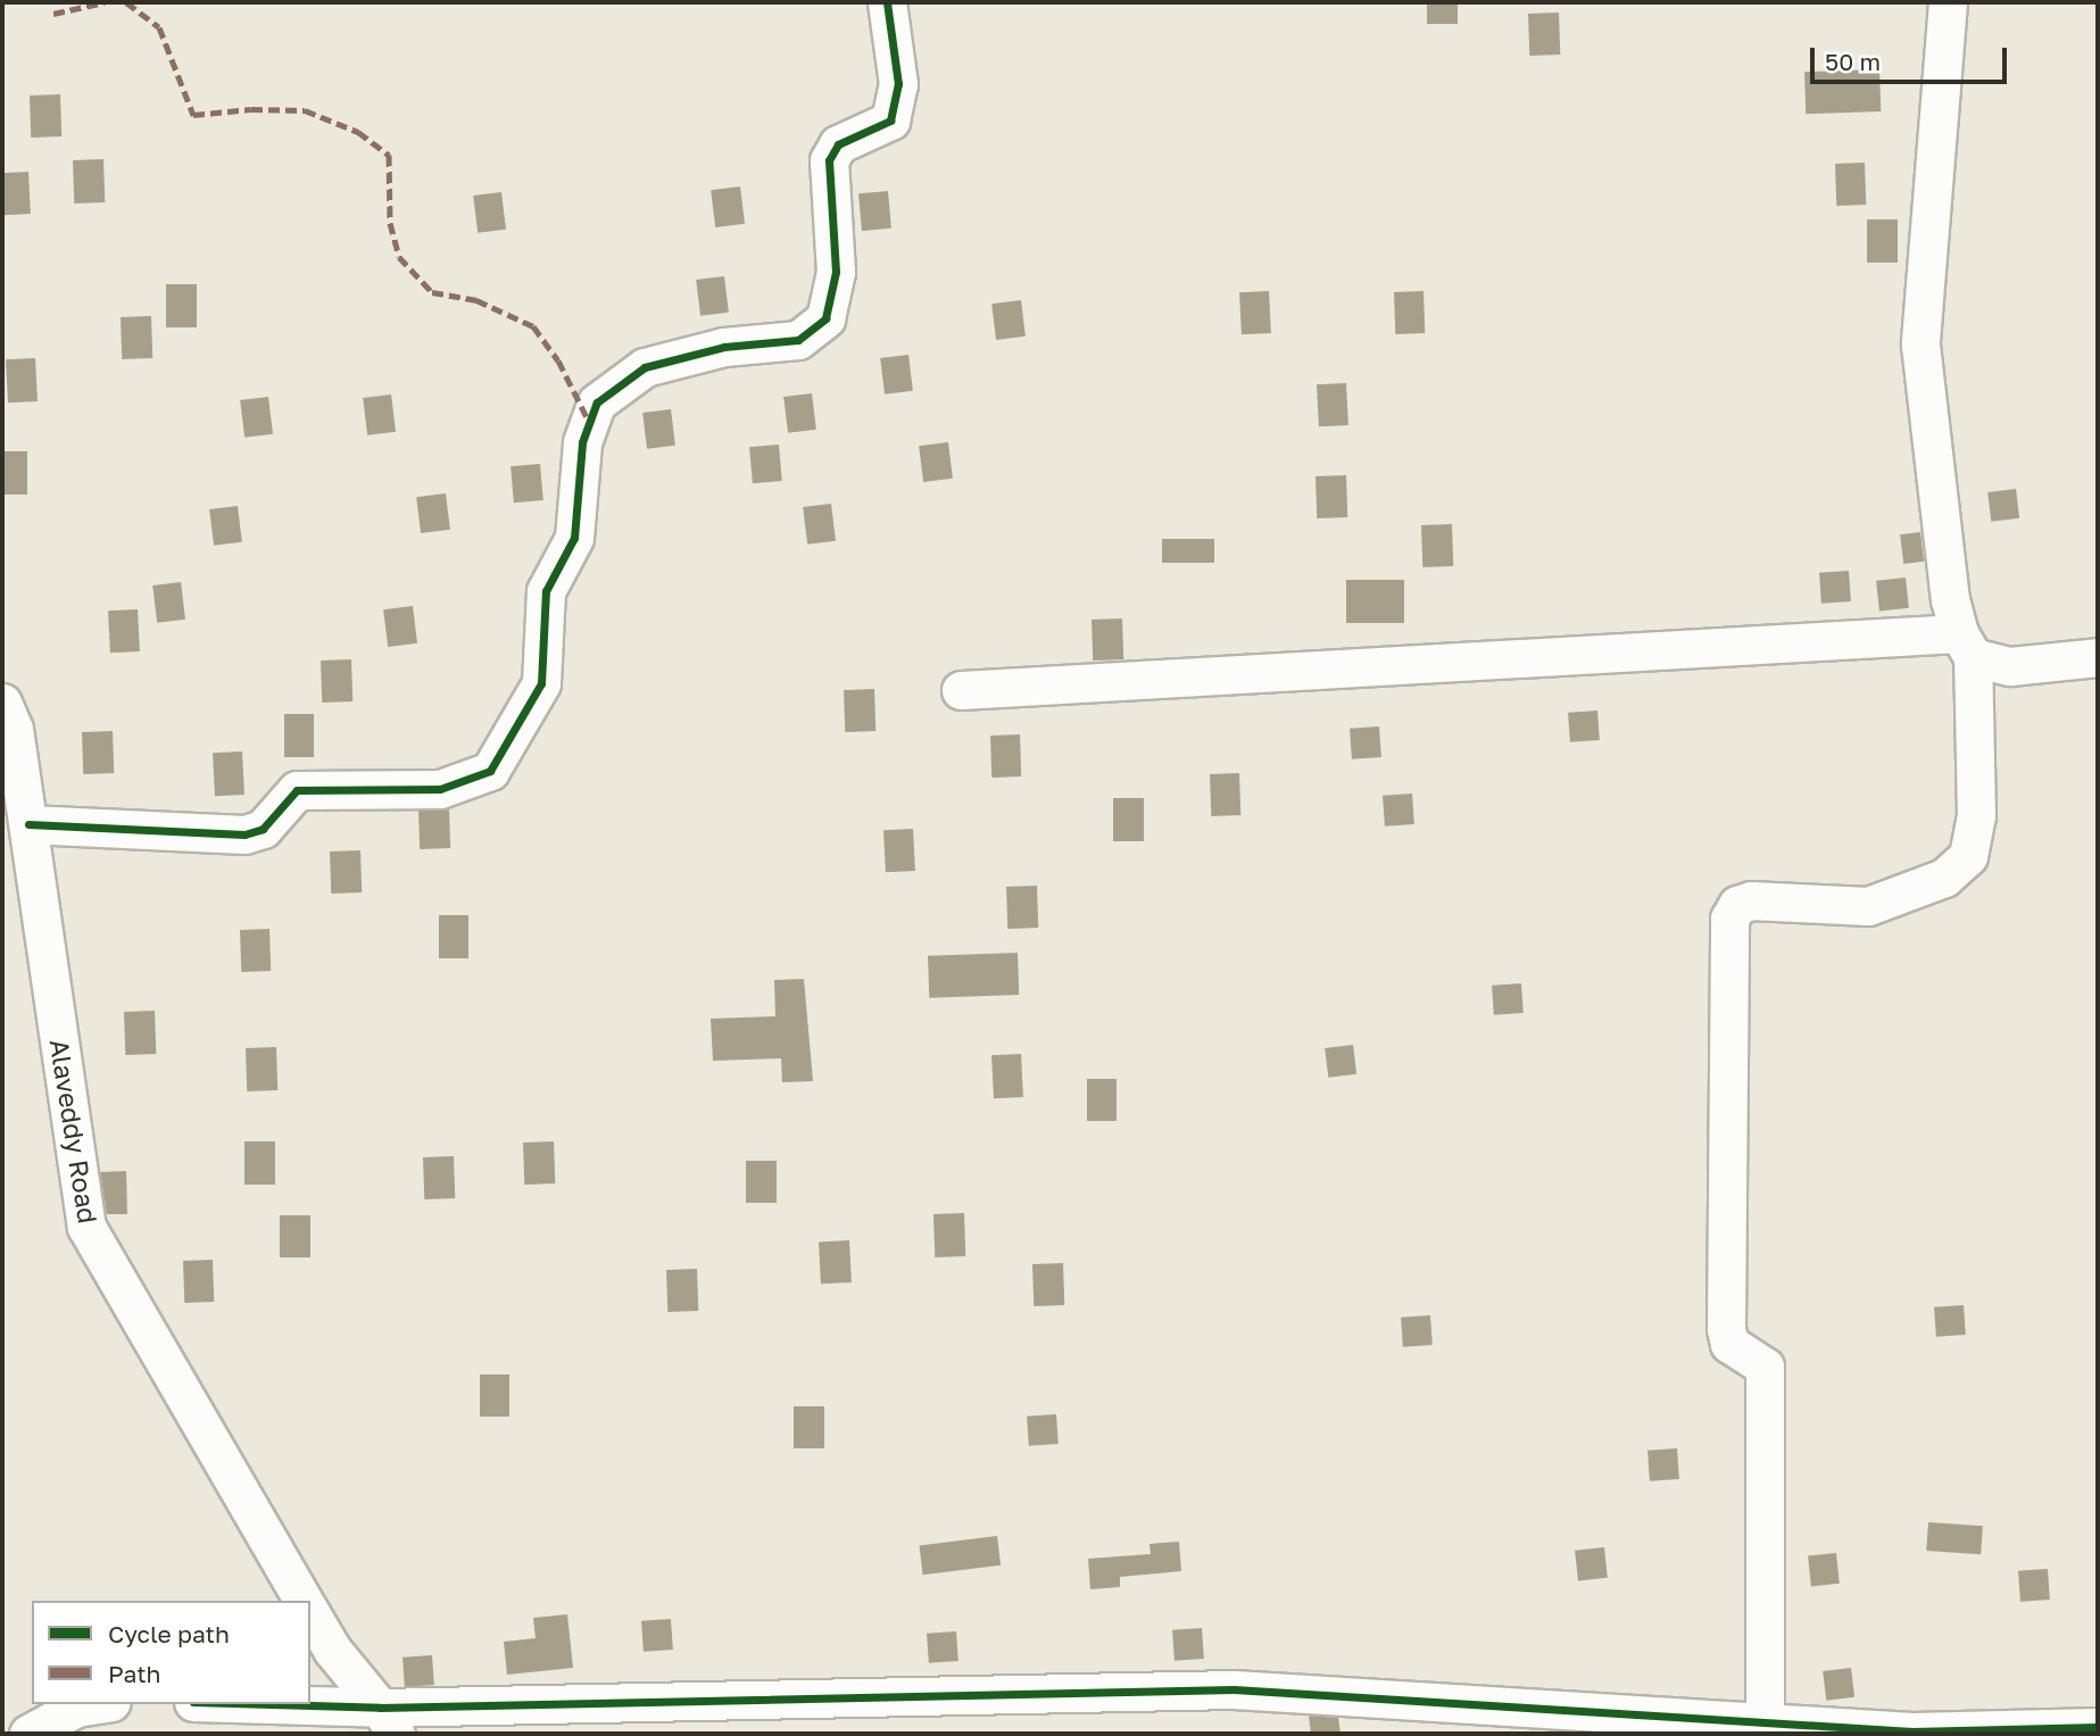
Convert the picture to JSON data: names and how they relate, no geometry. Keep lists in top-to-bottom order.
{
  "streets": {
    "street": ["Alaveddy Road"]
  },
  "legend": ["Cycle path", "Path"],
  "scale_bar": "50 m"
}
